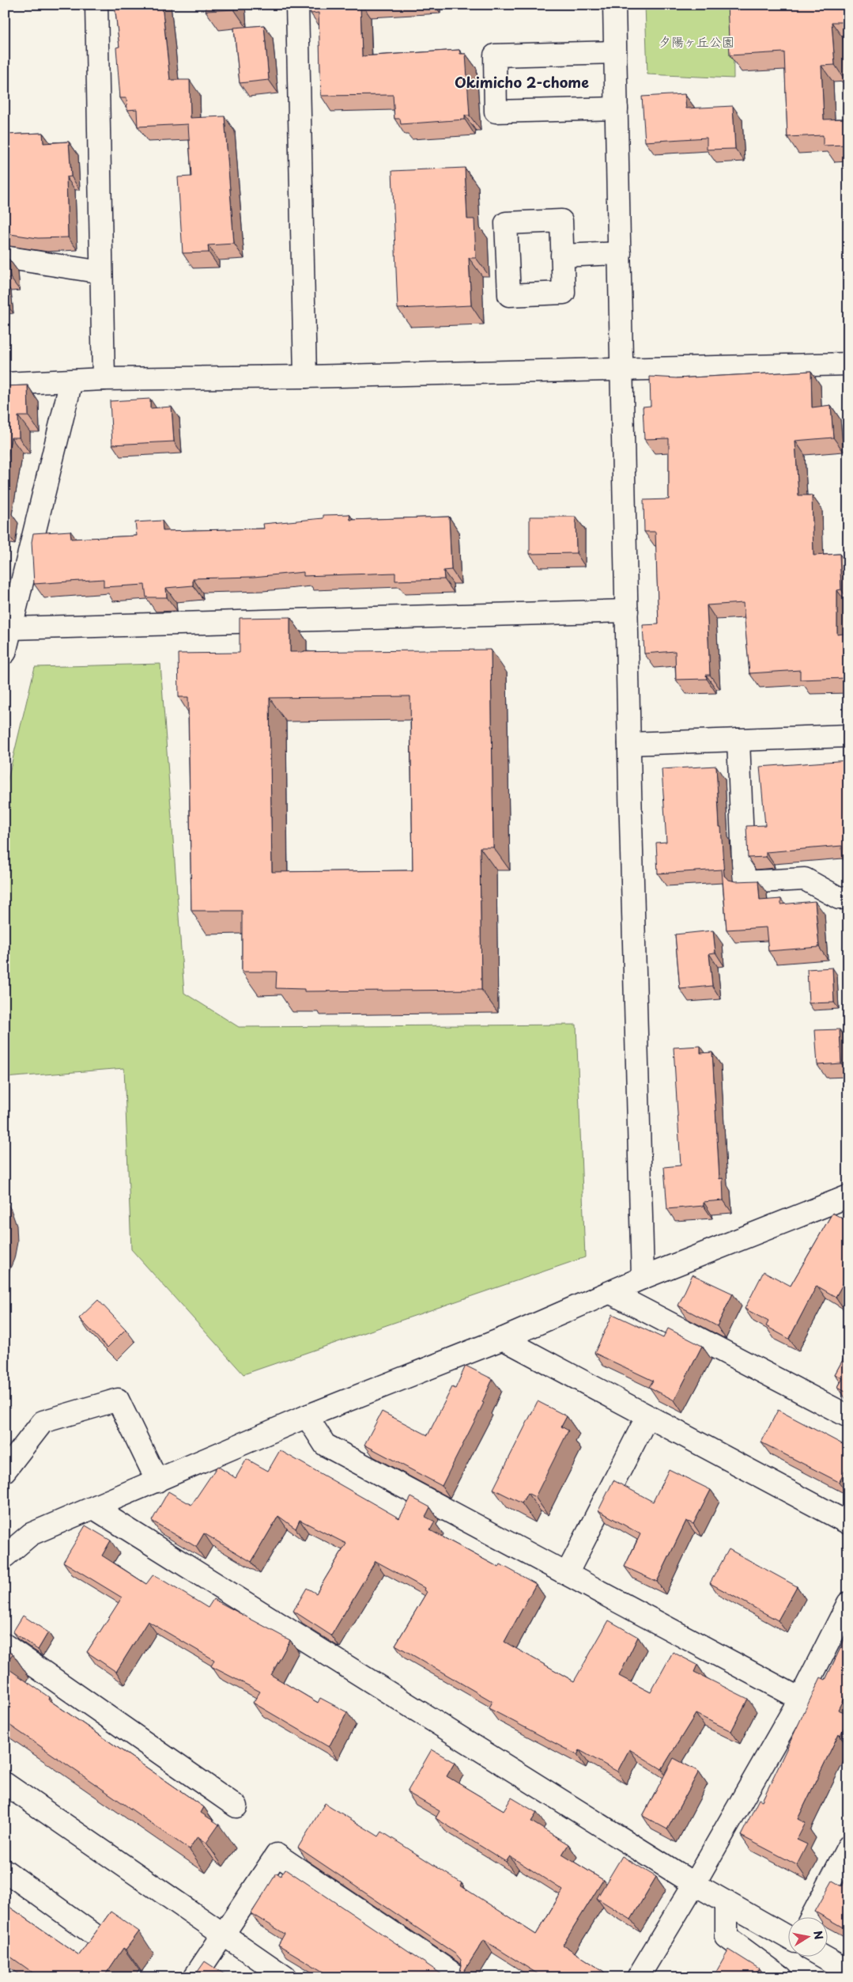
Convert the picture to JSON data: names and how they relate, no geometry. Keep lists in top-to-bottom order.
{
  "districts": ["Okimicho 2-chome"],
  "parks": ["夕陽ヶ丘公園"],
  "north": "right"
}
